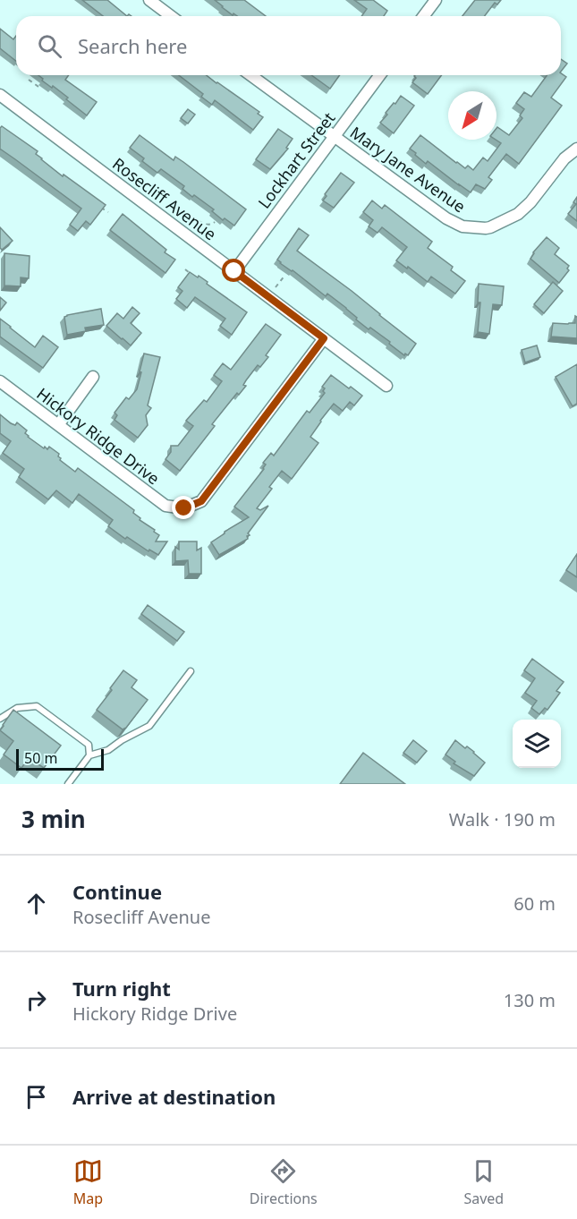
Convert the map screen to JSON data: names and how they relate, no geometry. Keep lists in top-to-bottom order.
{
  "streets": {
    "street": [
      "Lockhart Street",
      "Mary Jane Avenue",
      "Rosecliff Avenue",
      "Hickory Ridge Drive"
    ]
  },
  "crossings": [
    ["Lockhart Street", "Mary Jane Avenue"],
    ["Lockhart Street", "Rosecliff Avenue"],
    ["Rosecliff Avenue", "Hickory Ridge Drive"]
  ],
  "scale_bar": "50 m",
  "north": "bottom left",
  "page": {
    "search": "Search here",
    "scale": "50 m",
    "heading": ["3 min", "Walk · 190 m"],
    "list": [
      ["Continue", "Rosecliff Avenue", "60 m"],
      ["Turn right", "Hickory Ridge Drive", "130 m"],
      "Arrive at destination"
    ],
    "nav": ["Map", "Directions", "Saved"]
  }
}
